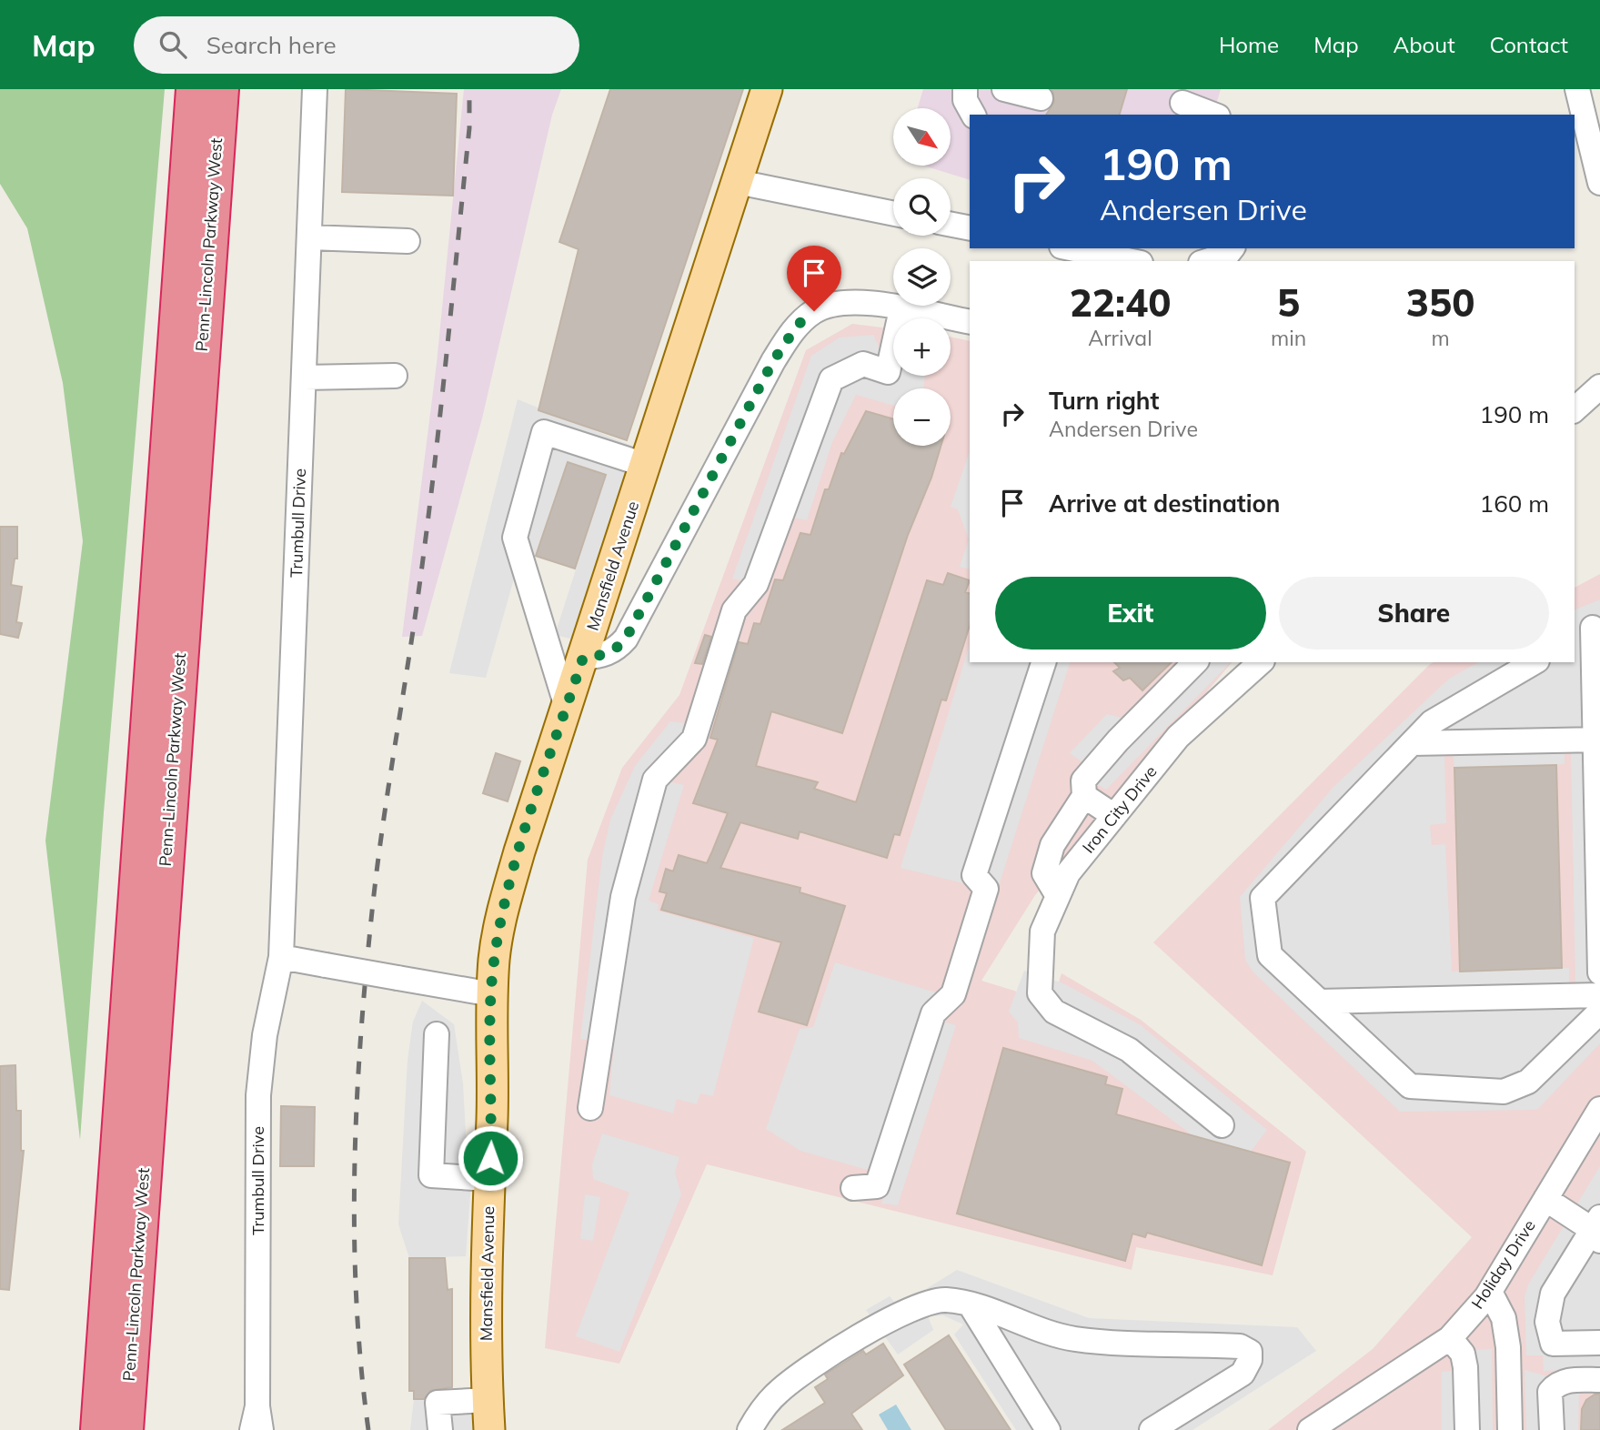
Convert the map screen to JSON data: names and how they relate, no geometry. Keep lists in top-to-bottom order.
{
  "streets": {
    "highway": ["Penn-Lincoln Parkway West"],
    "main road": ["Mansfield Avenue"],
    "street": ["Trumbull Drive", "Iron City Drive", "Holiday Drive"]
  },
  "north": "bottom right",
  "page": {
    "header": "Map",
    "search": "Search here",
    "nav": [
      "Home",
      "Map",
      "About",
      "Contact"
    ],
    "map_buttons": ["+", "−"],
    "turn": ["190 m", "Andersen Drive"],
    "eta": [
      "22:40",
      "Arrival",
      "5",
      "min",
      "350",
      "m"
    ],
    "list": [
      {
        "name": "Turn right",
        "note": "Andersen Drive",
        "value": "190 m"
      },
      {
        "name": "Arrive at destination",
        "value": "160 m"
      }
    ],
    "buttons": ["Exit", "Share"]
  }
}
